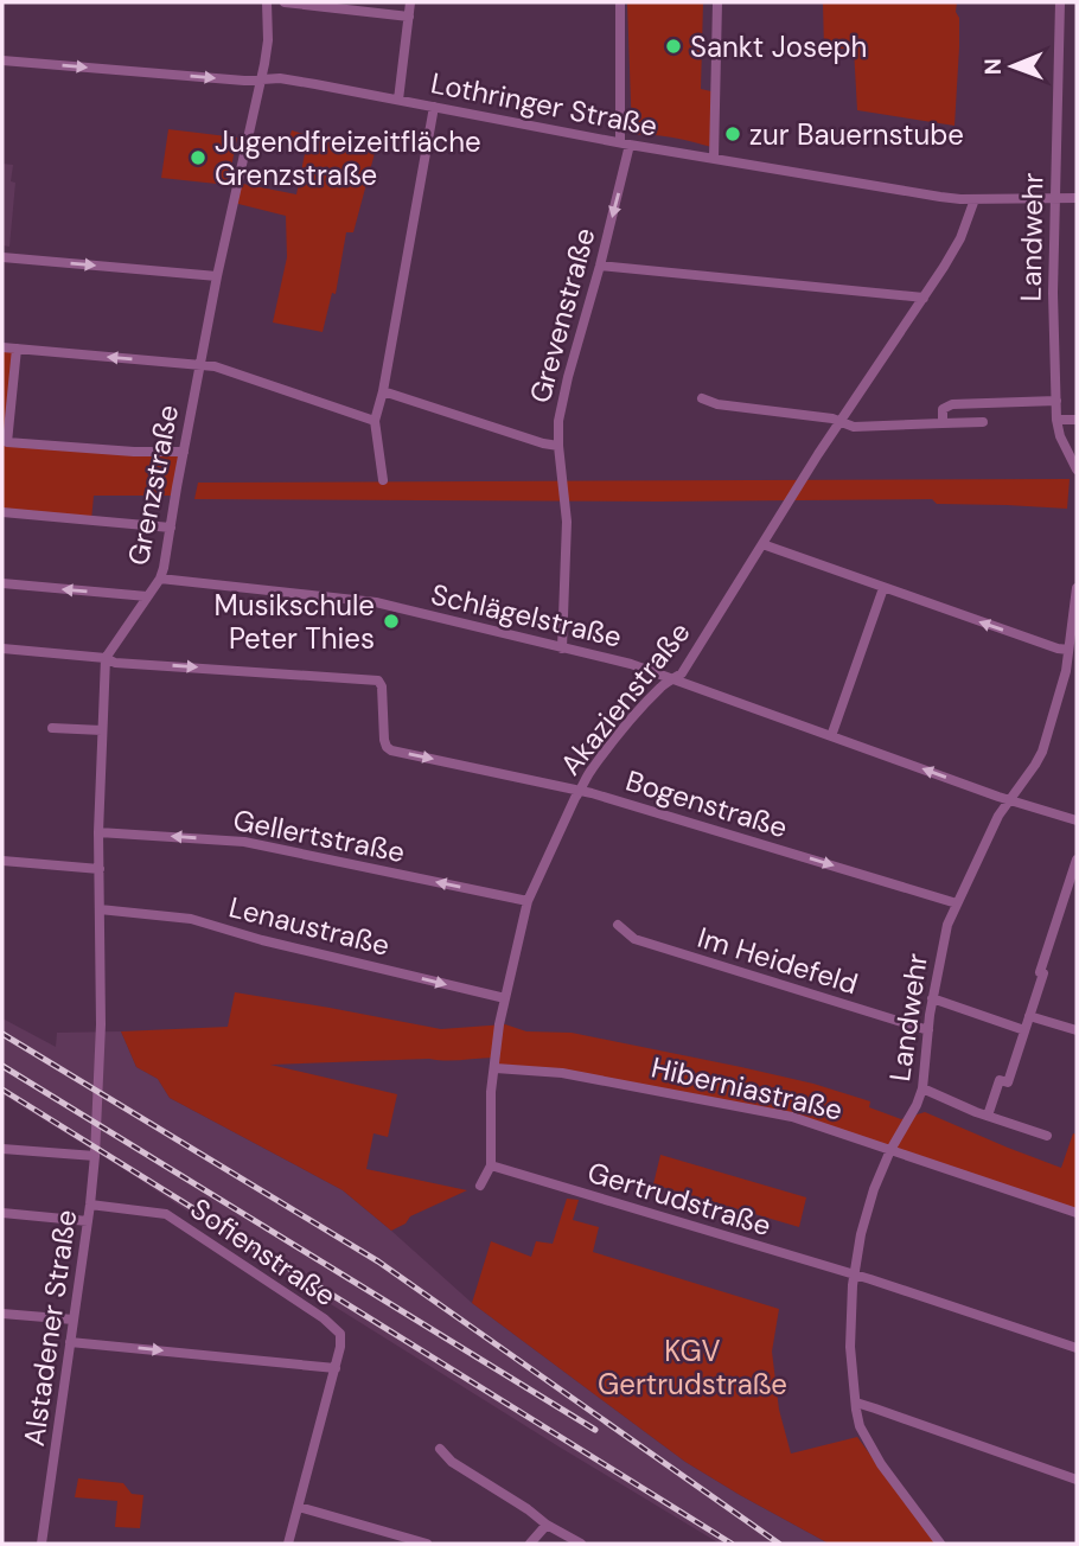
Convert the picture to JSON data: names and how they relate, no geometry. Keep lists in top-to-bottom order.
{
  "streets": {
    "street": [
      "Lothringer Straße",
      "Landwehr",
      "Grevenstraße",
      "Grenzstraße",
      "Schlägelstraße",
      "Akazienstraße",
      "Bogenstraße",
      "Gellertstraße",
      "Lenaustraße",
      "Im Heidefeld",
      "Hiberniastraße",
      "Gertrudstraße",
      "Sofienstraße",
      "Alstadener Straße"
    ]
  },
  "crossings": [
    ["Lothringer Straße", "Landwehr"],
    ["Lothringer Straße", "Grevenstraße"],
    ["Lothringer Straße", "Grenzstraße"],
    ["Lothringer Straße", "Akazienstraße"],
    ["Landwehr", "Schlägelstraße"],
    ["Landwehr", "Bogenstraße"],
    ["Landwehr", "Im Heidefeld"],
    ["Landwehr", "Hiberniastraße"],
    ["Landwehr", "Gertrudstraße"],
    ["Grevenstraße", "Schlägelstraße"],
    ["Grenzstraße", "Schlägelstraße"],
    ["Grenzstraße", "Bogenstraße"],
    ["Schlägelstraße", "Akazienstraße"],
    ["Akazienstraße", "Bogenstraße"],
    ["Akazienstraße", "Gellertstraße"],
    ["Akazienstraße", "Lenaustraße"],
    ["Akazienstraße", "Hiberniastraße"],
    ["Akazienstraße", "Gertrudstraße"],
    ["Lenaustraße", "Alstadener Straße"],
    ["Sofienstraße", "Alstadener Straße"]
  ],
  "one_way": ["Bogenstraße", "Gellertstraße", "Lenaustraße"],
  "parks": ["KGV Gertrudstraße"],
  "places": [
    "Sankt Joseph",
    "zur Bauernstube",
    "Jugendfreizeitfläche Grenzstraße",
    "Musikschule Peter Thies"
  ],
  "north": "left"
}
